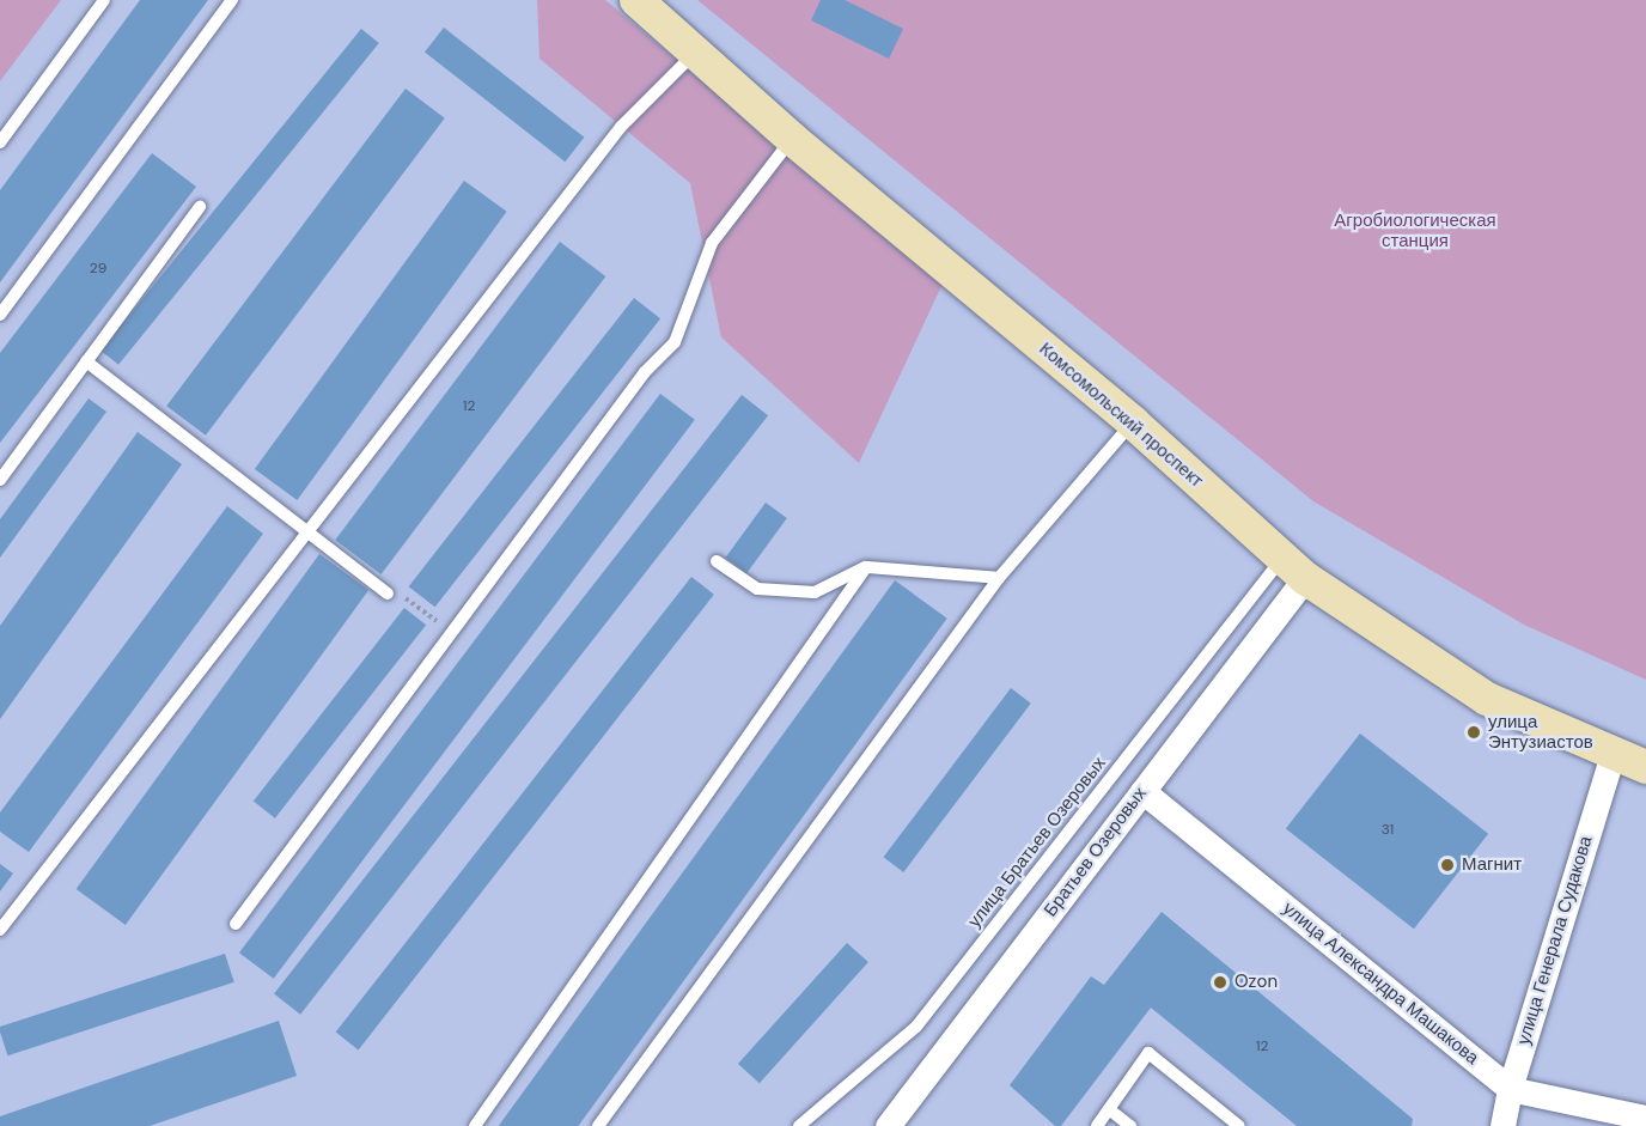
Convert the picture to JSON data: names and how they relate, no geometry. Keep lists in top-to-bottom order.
{
  "streets": {
    "street": [
      "Комсомольский проспект",
      "Братьев Озеровых",
      "улица Генерала Судакова",
      "улица Александра Машакова"
    ],
    "lane": ["улица Братьев Озеровых"]
  },
  "crossings": [
    ["Комсомольский проспект", "улица Братьев Озеровых"],
    ["Комсомольский проспект", "Братьев Озеровых"],
    ["Комсомольский проспект", "улица Генерала Судакова"],
    ["улица Братьев Озеровых", "Братьев Озеровых"],
    ["Братьев Озеровых", "улица Александра Машакова"],
    ["улица Генерала Судакова", "улица Александра Машакова"]
  ],
  "parks": ["Агробиологическая станция"],
  "places": ["улица Энтузиастов", "Магнит", "Ozon"],
  "house_numbers": [
    "29",
    "12",
    "31",
    "12"
  ]
}
